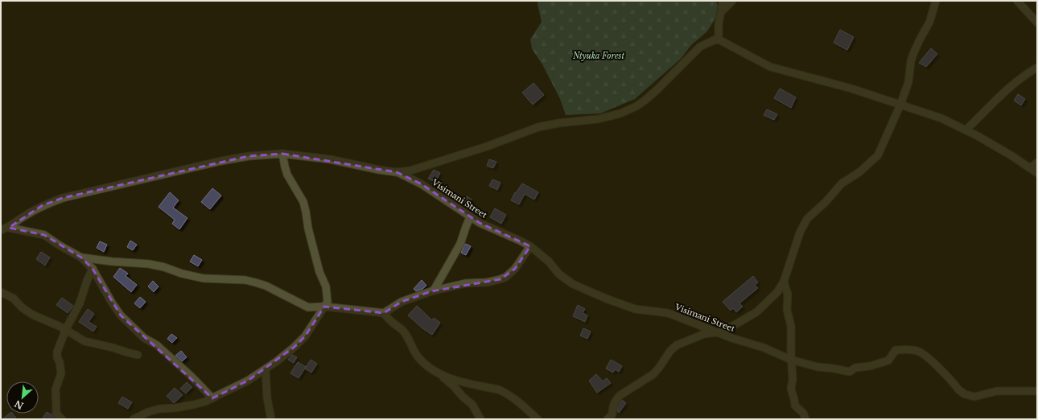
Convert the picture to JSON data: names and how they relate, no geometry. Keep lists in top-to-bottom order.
{
  "streets": {
    "street": ["Visimani Street"]
  },
  "parks": ["Ntyuka Forest"],
  "north": "bottom left"
}
